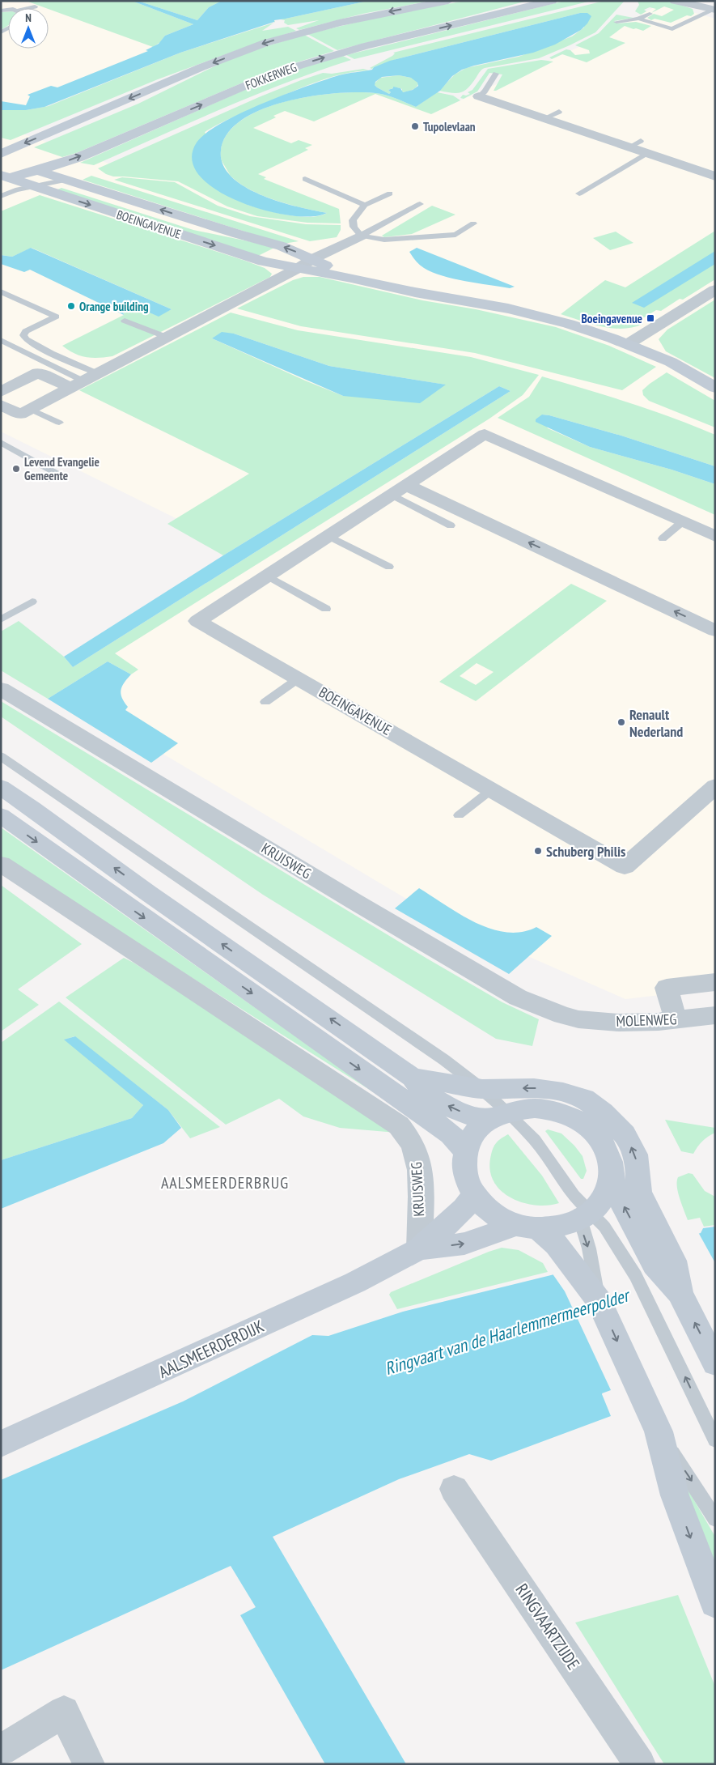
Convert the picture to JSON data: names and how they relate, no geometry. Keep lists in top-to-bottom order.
{
  "streets": {
    "main road": ["FOKKERWEG", "BOEINGAVENUE", "AALSMEERDERDIJK"],
    "street": ["KRUISWEG", "MOLENWEG", "RINGVAARTZIJDE"]
  },
  "crossings": [
    ["FOKKERWEG", "BOEINGAVENUE"],
    ["KRUISWEG", "MOLENWEG"],
    ["KRUISWEG", "AALSMEERDERDIJK"]
  ],
  "districts": ["AALSMEERDERBRUG"],
  "water": ["Ringvaart van de Haarlemmermeerpolder"],
  "places": {
    "other": [
      "Tupolevlaan",
      "Orange building",
      "Levend Evangelie Gemeente",
      "Renault Nederland",
      "Schuberg Philis"
    ],
    "transit": ["Boeingavenue"]
  },
  "north": "top"
}
